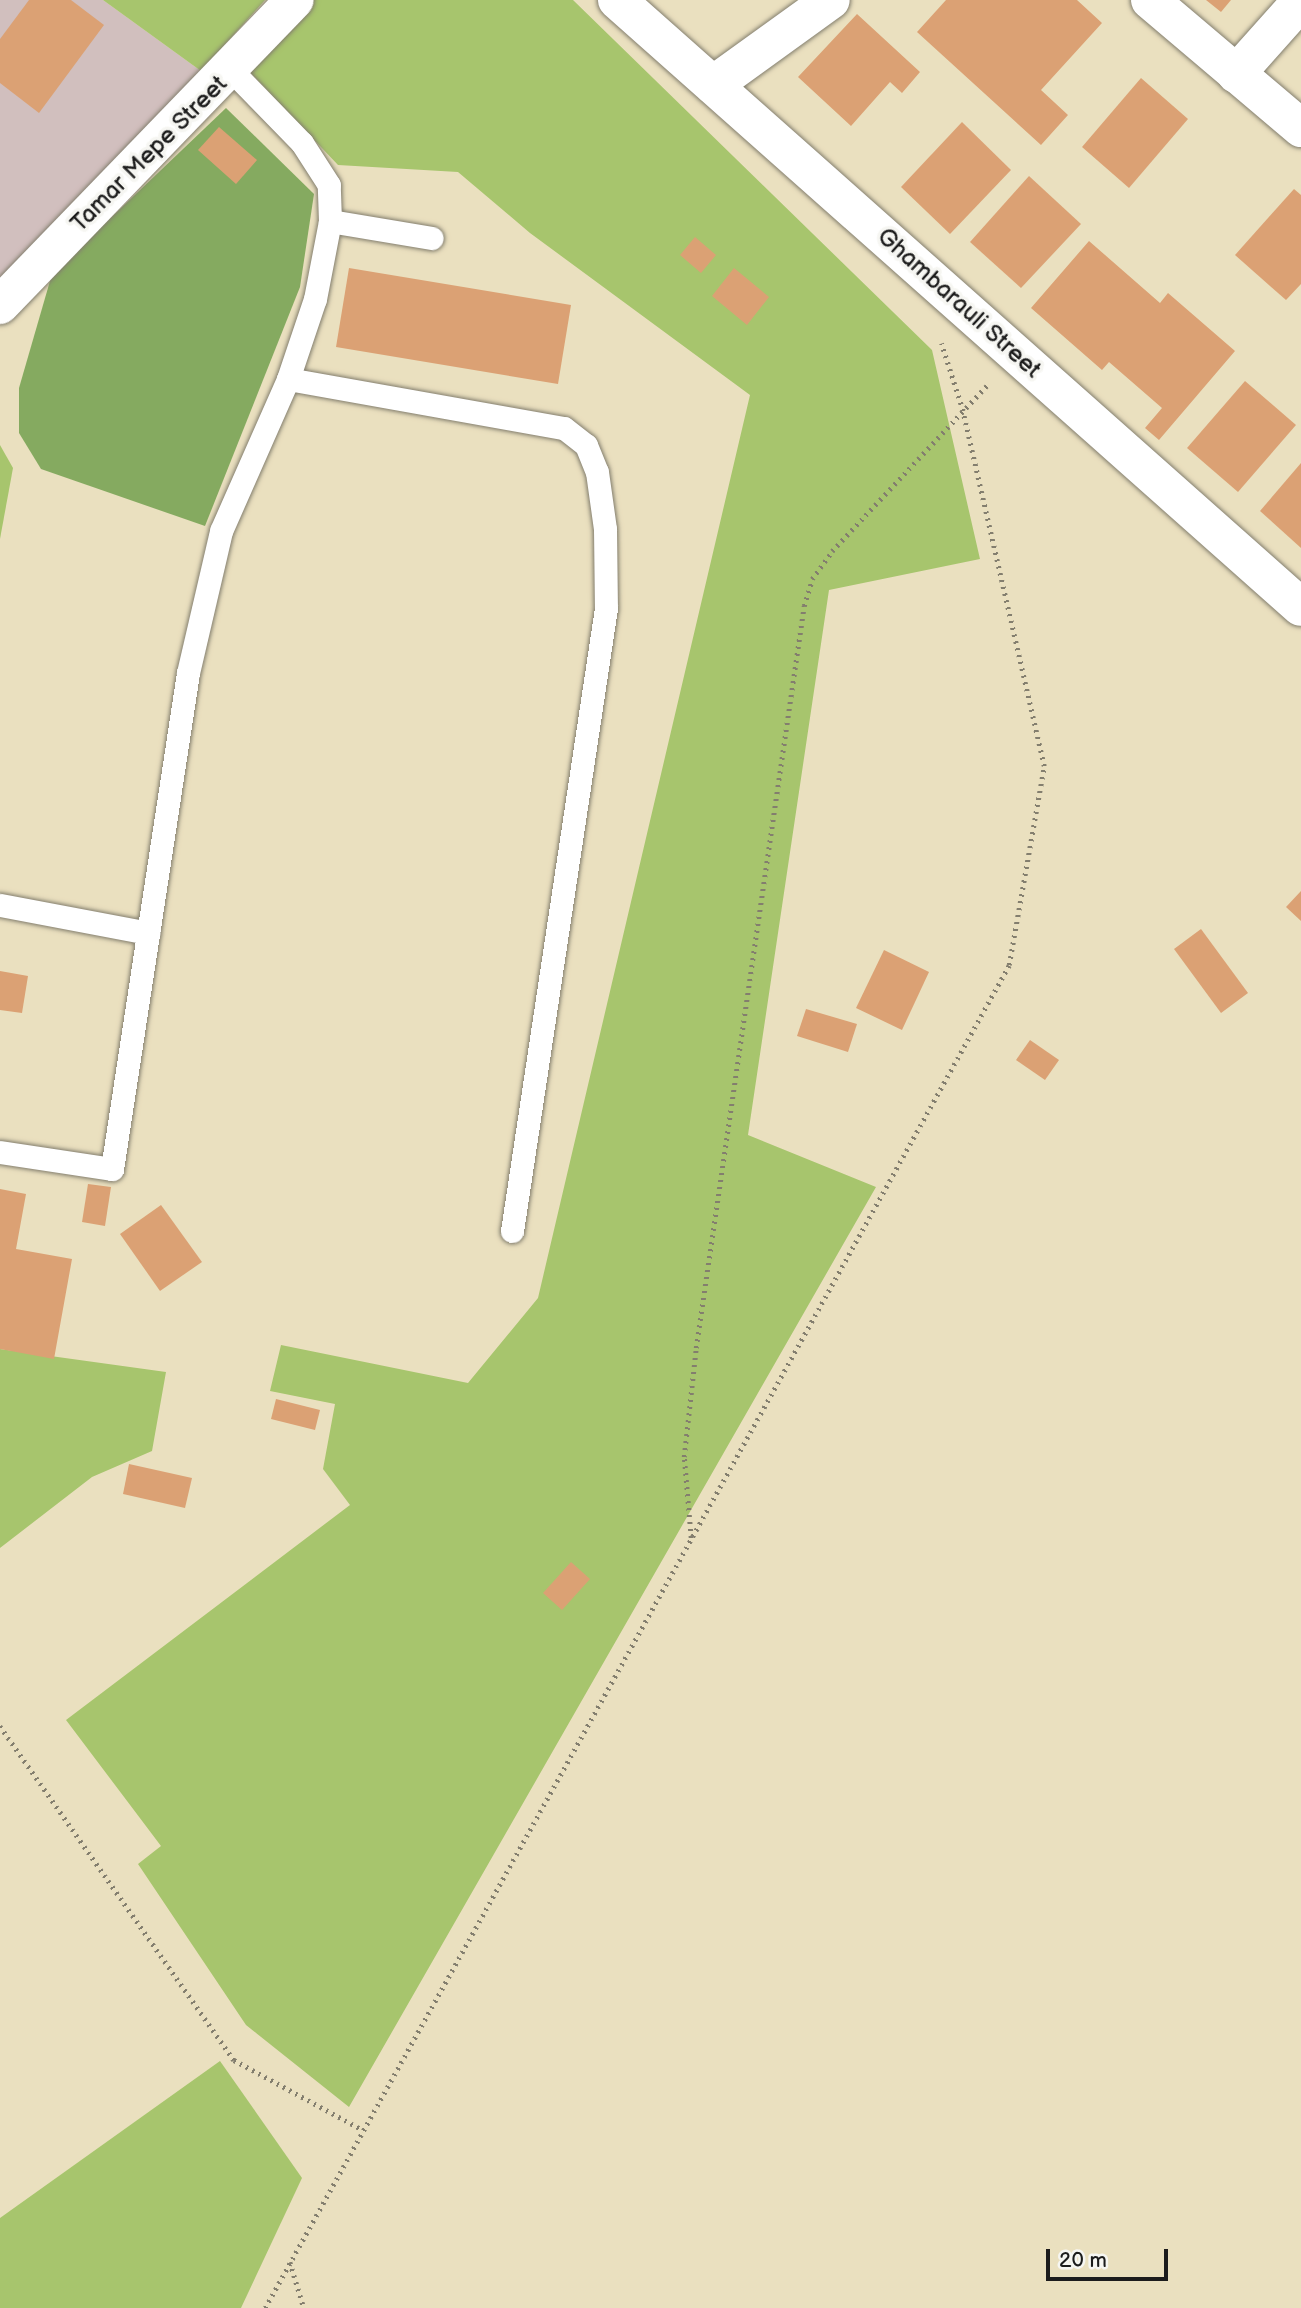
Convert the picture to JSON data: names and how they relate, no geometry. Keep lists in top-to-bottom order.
{
  "streets": {
    "street": ["Tamar Mepe Street", "Ghambarauli Street"]
  },
  "scale_bar": "20 m"
}
